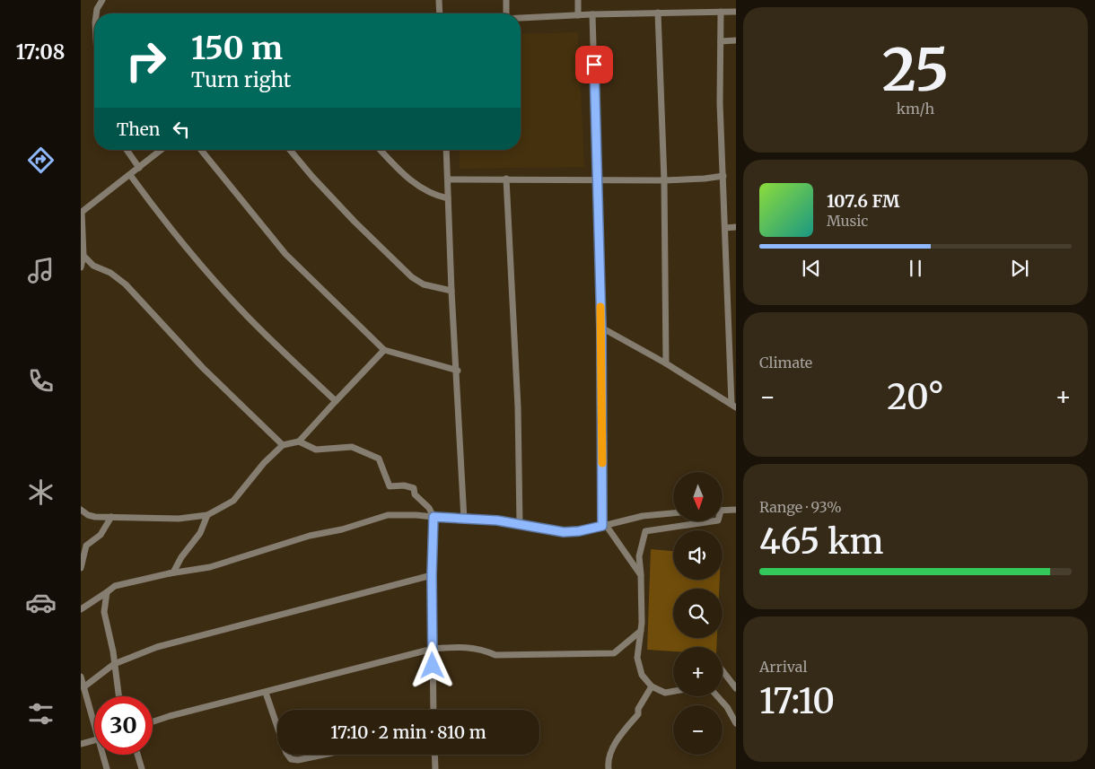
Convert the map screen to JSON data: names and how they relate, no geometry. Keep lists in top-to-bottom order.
{
  "north": "bottom",
  "page": {
    "tabs": "17:08",
    "tile": [
      ["25", "km/h"],
      "Climate",
      ["Range · 93%", "465 km"],
      ["Arrival", "17:10"]
    ],
    "turn": ["150 m", "Turn right"],
    "then": "Then",
    "song": ["107.6 FM", "Music"],
    "heat": ["−", "20°", "+"],
    "map_buttons": ["+", "−"],
    "limit": "30",
    "trip": "17:10 · 2 min · 810 m"
  }
}
